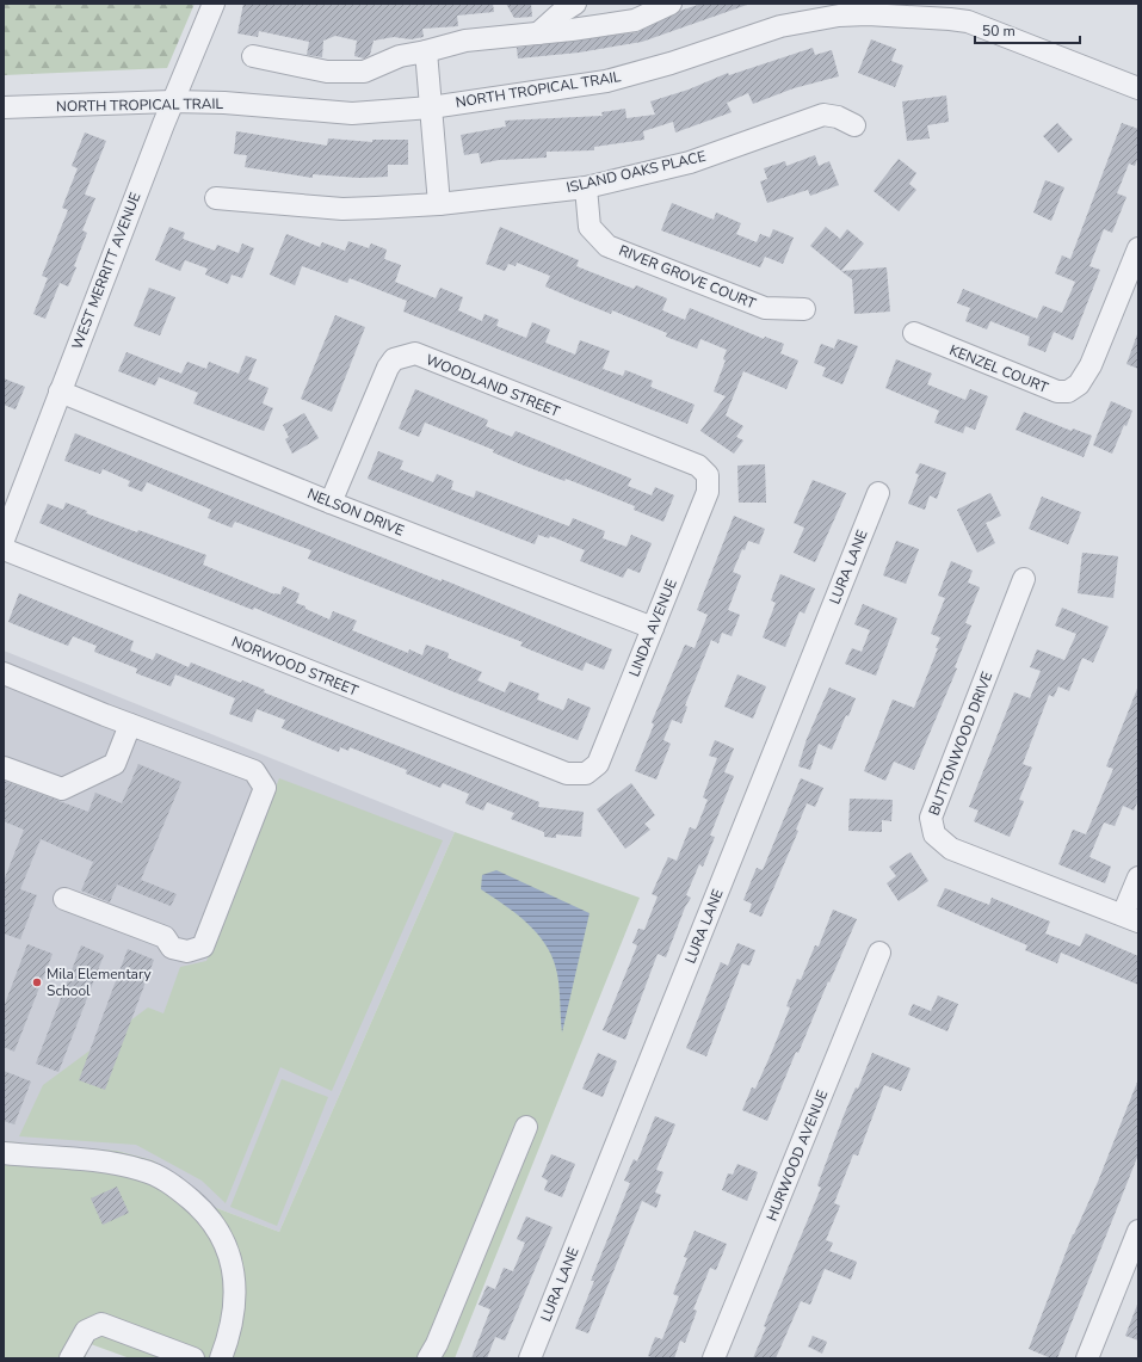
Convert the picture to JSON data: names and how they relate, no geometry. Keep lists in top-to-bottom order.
{
  "streets": {
    "street": [
      "NORTH TROPICAL TRAIL",
      "ISLAND OAKS PLACE",
      "WEST MERRITT AVENUE",
      "RIVER GROVE COURT",
      "KENZEL COURT",
      "WOODLAND STREET",
      "NELSON DRIVE",
      "LURA LANE",
      "LINDA AVENUE",
      "NORWOOD STREET",
      "BUTTONWOOD DRIVE",
      "HURWOOD AVENUE"
    ]
  },
  "crossings": [
    ["NORTH TROPICAL TRAIL", "WEST MERRITT AVENUE"],
    ["ISLAND OAKS PLACE", "RIVER GROVE COURT"],
    ["WEST MERRITT AVENUE", "NELSON DRIVE"],
    ["WOODLAND STREET", "NELSON DRIVE"],
    ["WOODLAND STREET", "LINDA AVENUE"],
    ["NELSON DRIVE", "LINDA AVENUE"],
    ["LINDA AVENUE", "NORWOOD STREET"]
  ],
  "places": ["Mila Elementary School"],
  "scale_bar": "50 m"
}
